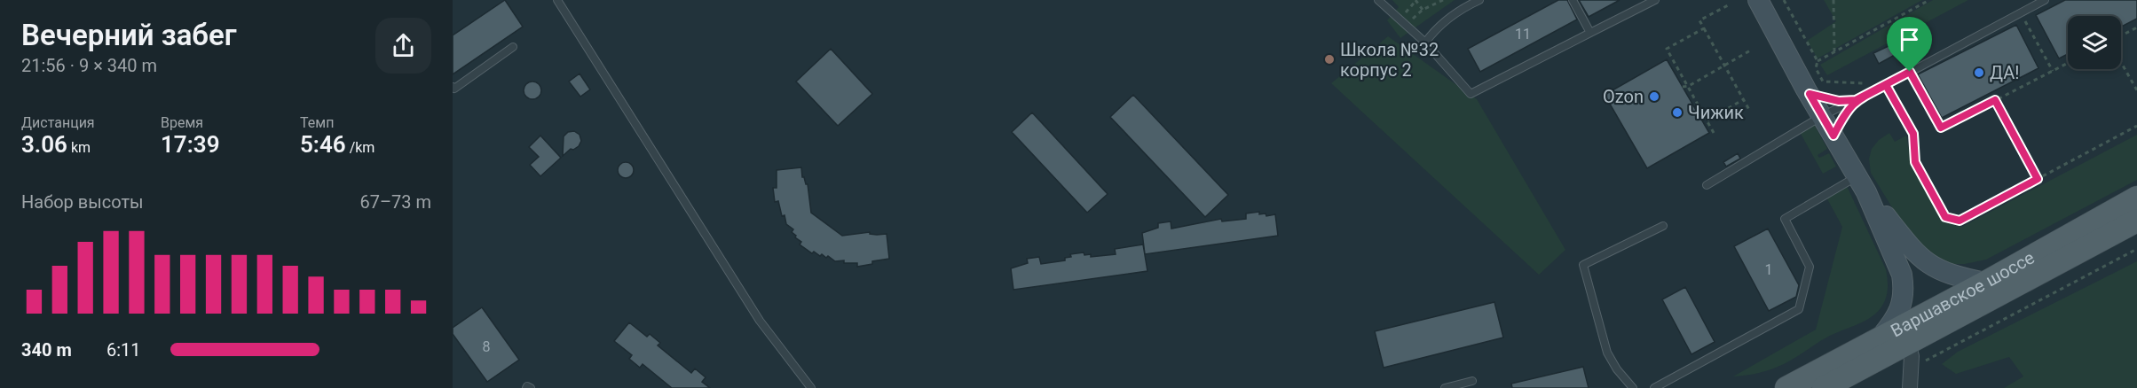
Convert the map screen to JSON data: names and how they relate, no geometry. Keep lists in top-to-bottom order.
{
  "streets": {
    "main road": ["Варшавское шоссе"]
  },
  "places": [
    "Школа №32 корпус 2",
    "ДА!",
    "Ozon",
    "Чижик"
  ],
  "house_numbers": ["11", "1", "8"],
  "page": {
    "heading": ["Вечерний забег", "21:56 · 9 × 340 m"],
    "stats": [
      ["Дистанция", "3.06 km"],
      ["Время", "17:39"],
      ["Темп", "5:46 /km"]
    ],
    "chart": ["Набор высоты", "67–73 m"],
    "list": [
      {
        "name": "340 m",
        "note": "6:11"
      }
    ]
  }
}
